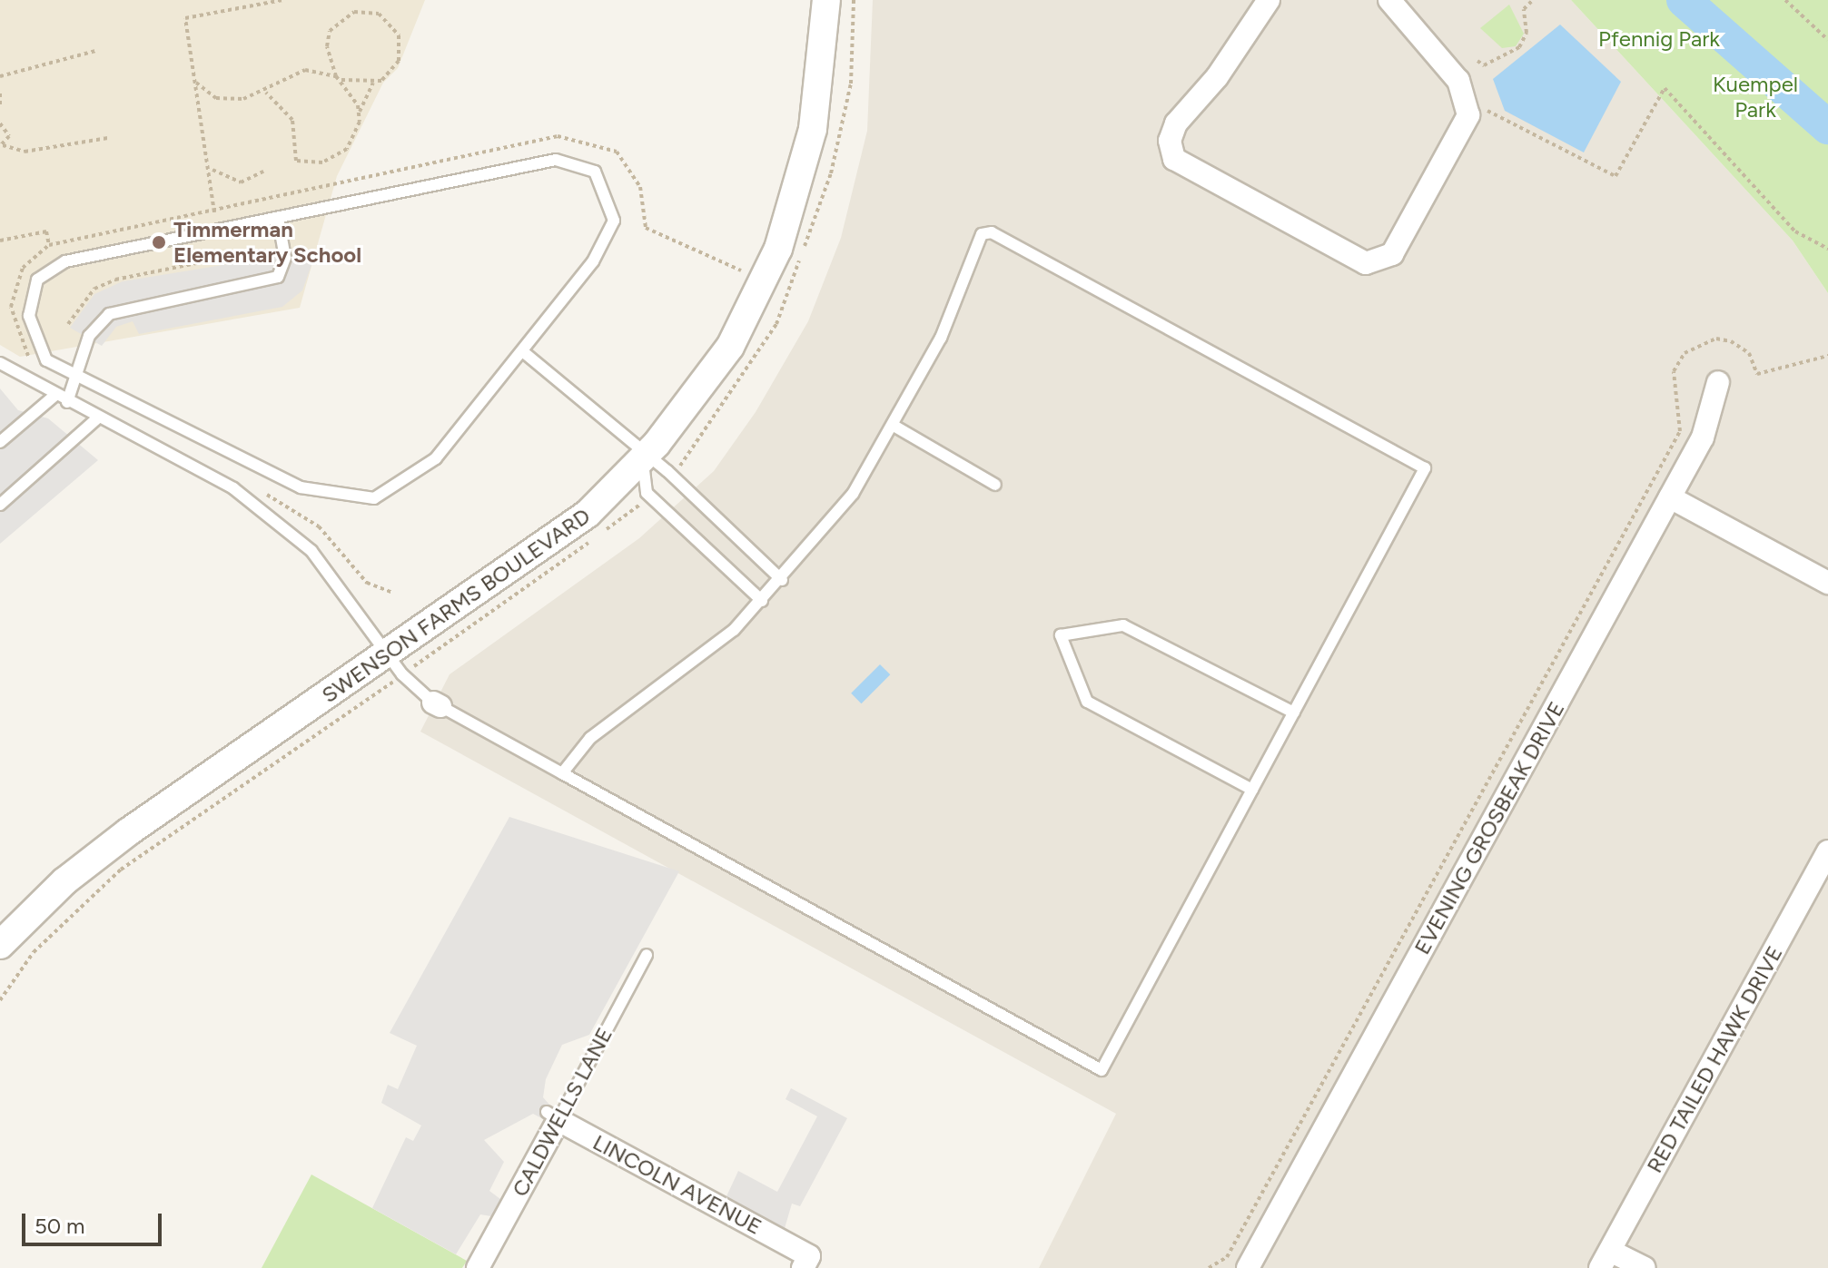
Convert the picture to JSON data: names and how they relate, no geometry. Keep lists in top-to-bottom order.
{
  "streets": {
    "street": [
      "SWENSON FARMS BOULEVARD",
      "EVENING GROSBEAK DRIVE",
      "RED TAILED HAWK DRIVE",
      "CALDWELLS LANE",
      "LINCOLN AVENUE"
    ]
  },
  "crossings": [
    ["CALDWELLS LANE", "LINCOLN AVENUE"]
  ],
  "parks": ["Pfennig Park", "Kuempel Park"],
  "places": ["Timmerman Elementary School"],
  "scale_bar": "50 m"
}
